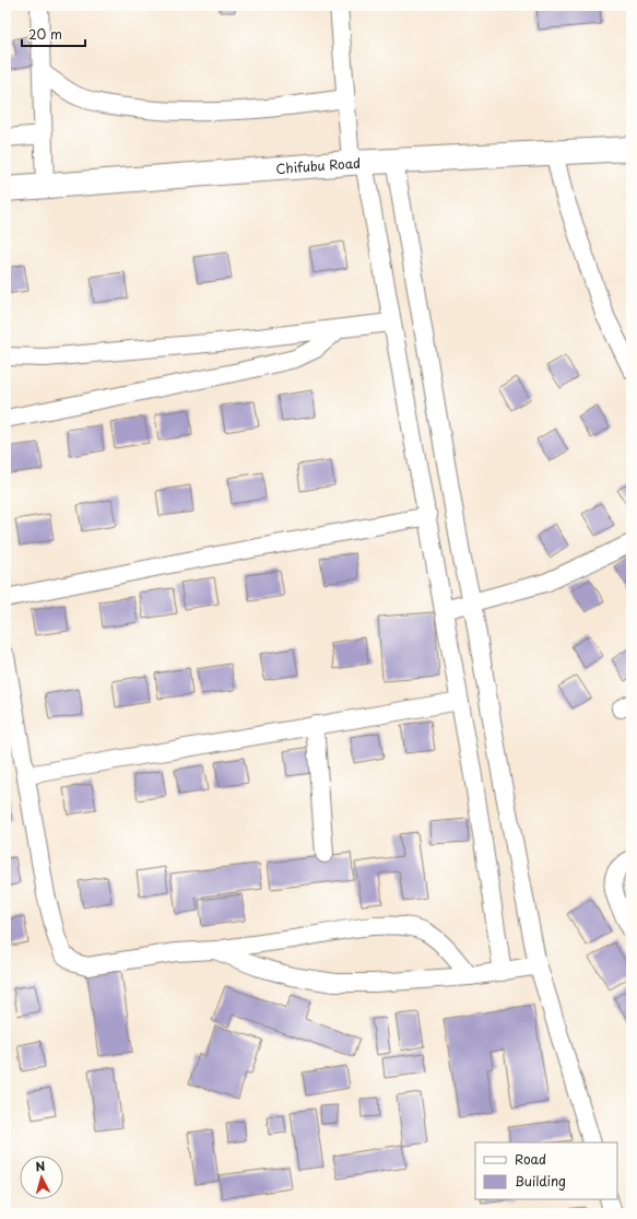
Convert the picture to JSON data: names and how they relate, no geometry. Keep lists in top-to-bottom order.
{
  "streets": {
    "main road": ["Chifubu Road"]
  },
  "legend": ["Road", "Building"],
  "scale_bar": "20 m",
  "north": "top"
}
